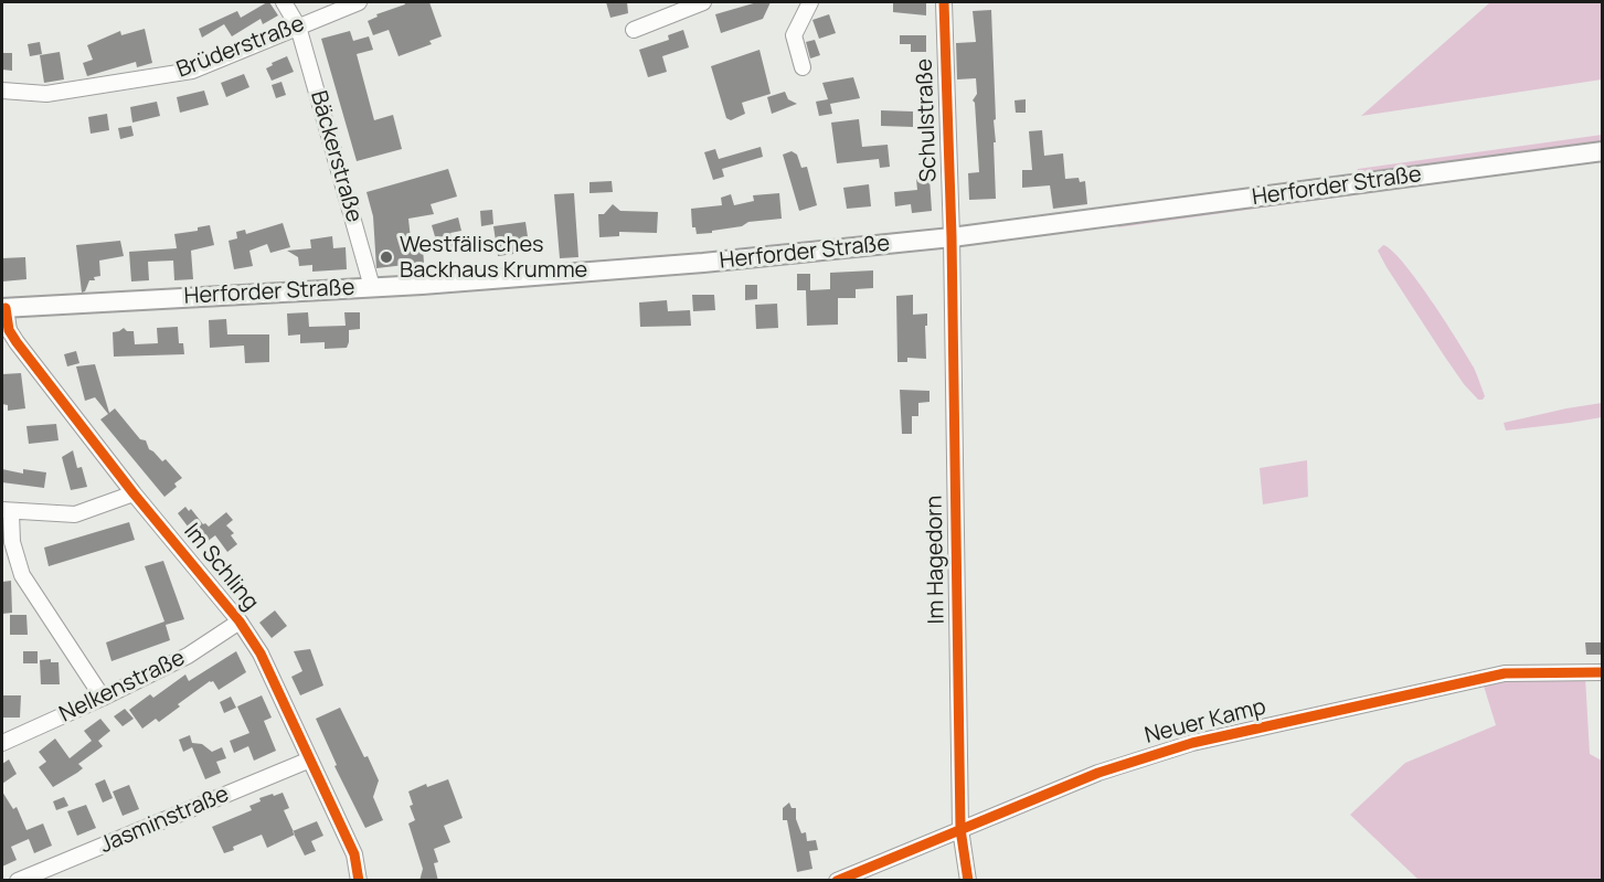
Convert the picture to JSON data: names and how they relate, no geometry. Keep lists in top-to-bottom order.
{
  "streets": {
    "main road": ["Herforder Straße"],
    "street": [
      "Brüderstraße",
      "Schulstraße",
      "Bäckerstraße",
      "Im Hagedorn",
      "Im Schling",
      "Nelkenstraße",
      "Neuer Kamp",
      "Jasminstraße"
    ]
  },
  "crossings": [
    ["Brüderstraße", "Bäckerstraße"],
    ["Schulstraße", "Herforder Straße"],
    ["Schulstraße", "Im Hagedorn"],
    ["Bäckerstraße", "Herforder Straße"],
    ["Herforder Straße", "Im Hagedorn"],
    ["Herforder Straße", "Im Schling"],
    ["Im Hagedorn", "Neuer Kamp"],
    ["Im Schling", "Nelkenstraße"],
    ["Im Schling", "Jasminstraße"]
  ],
  "places": ["Westfälisches Backhaus Krumme"]
}
